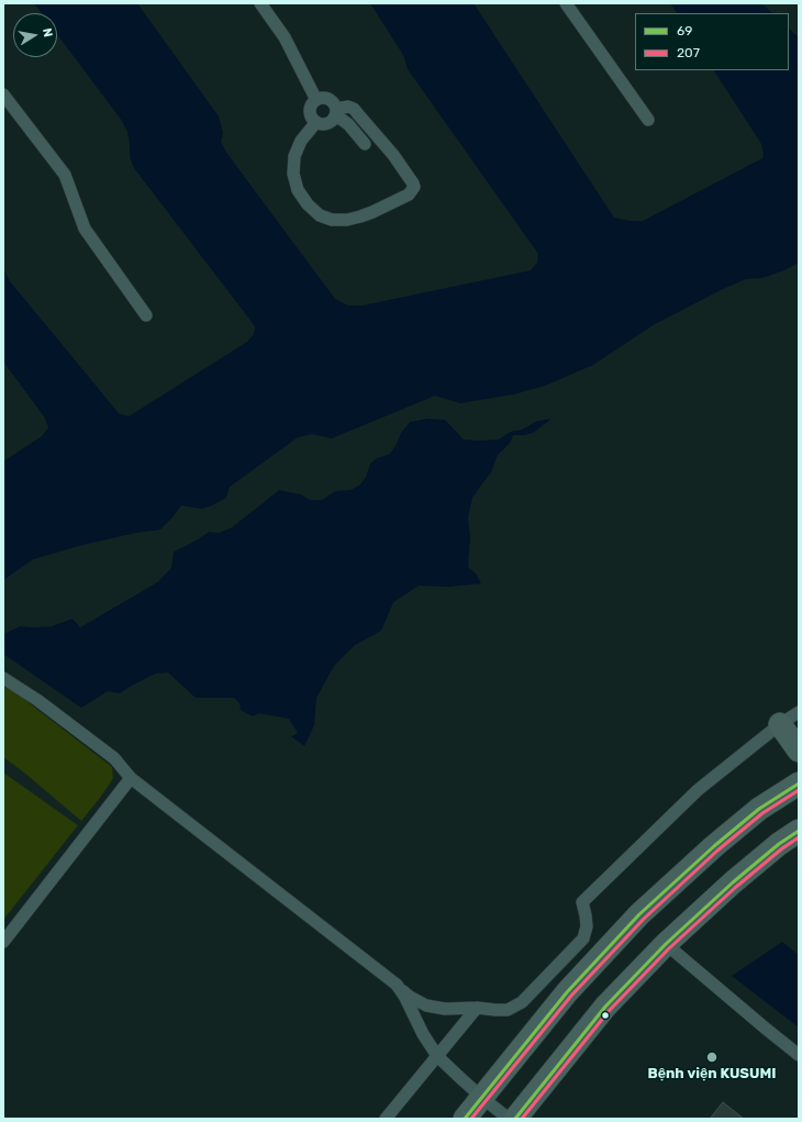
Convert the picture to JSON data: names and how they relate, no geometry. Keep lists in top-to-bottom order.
{
  "places": ["Bệnh viện KUSUMI"],
  "lines": ["transit line 69", "transit line 207"],
  "legend": ["69", "207"],
  "north": "right"
}
